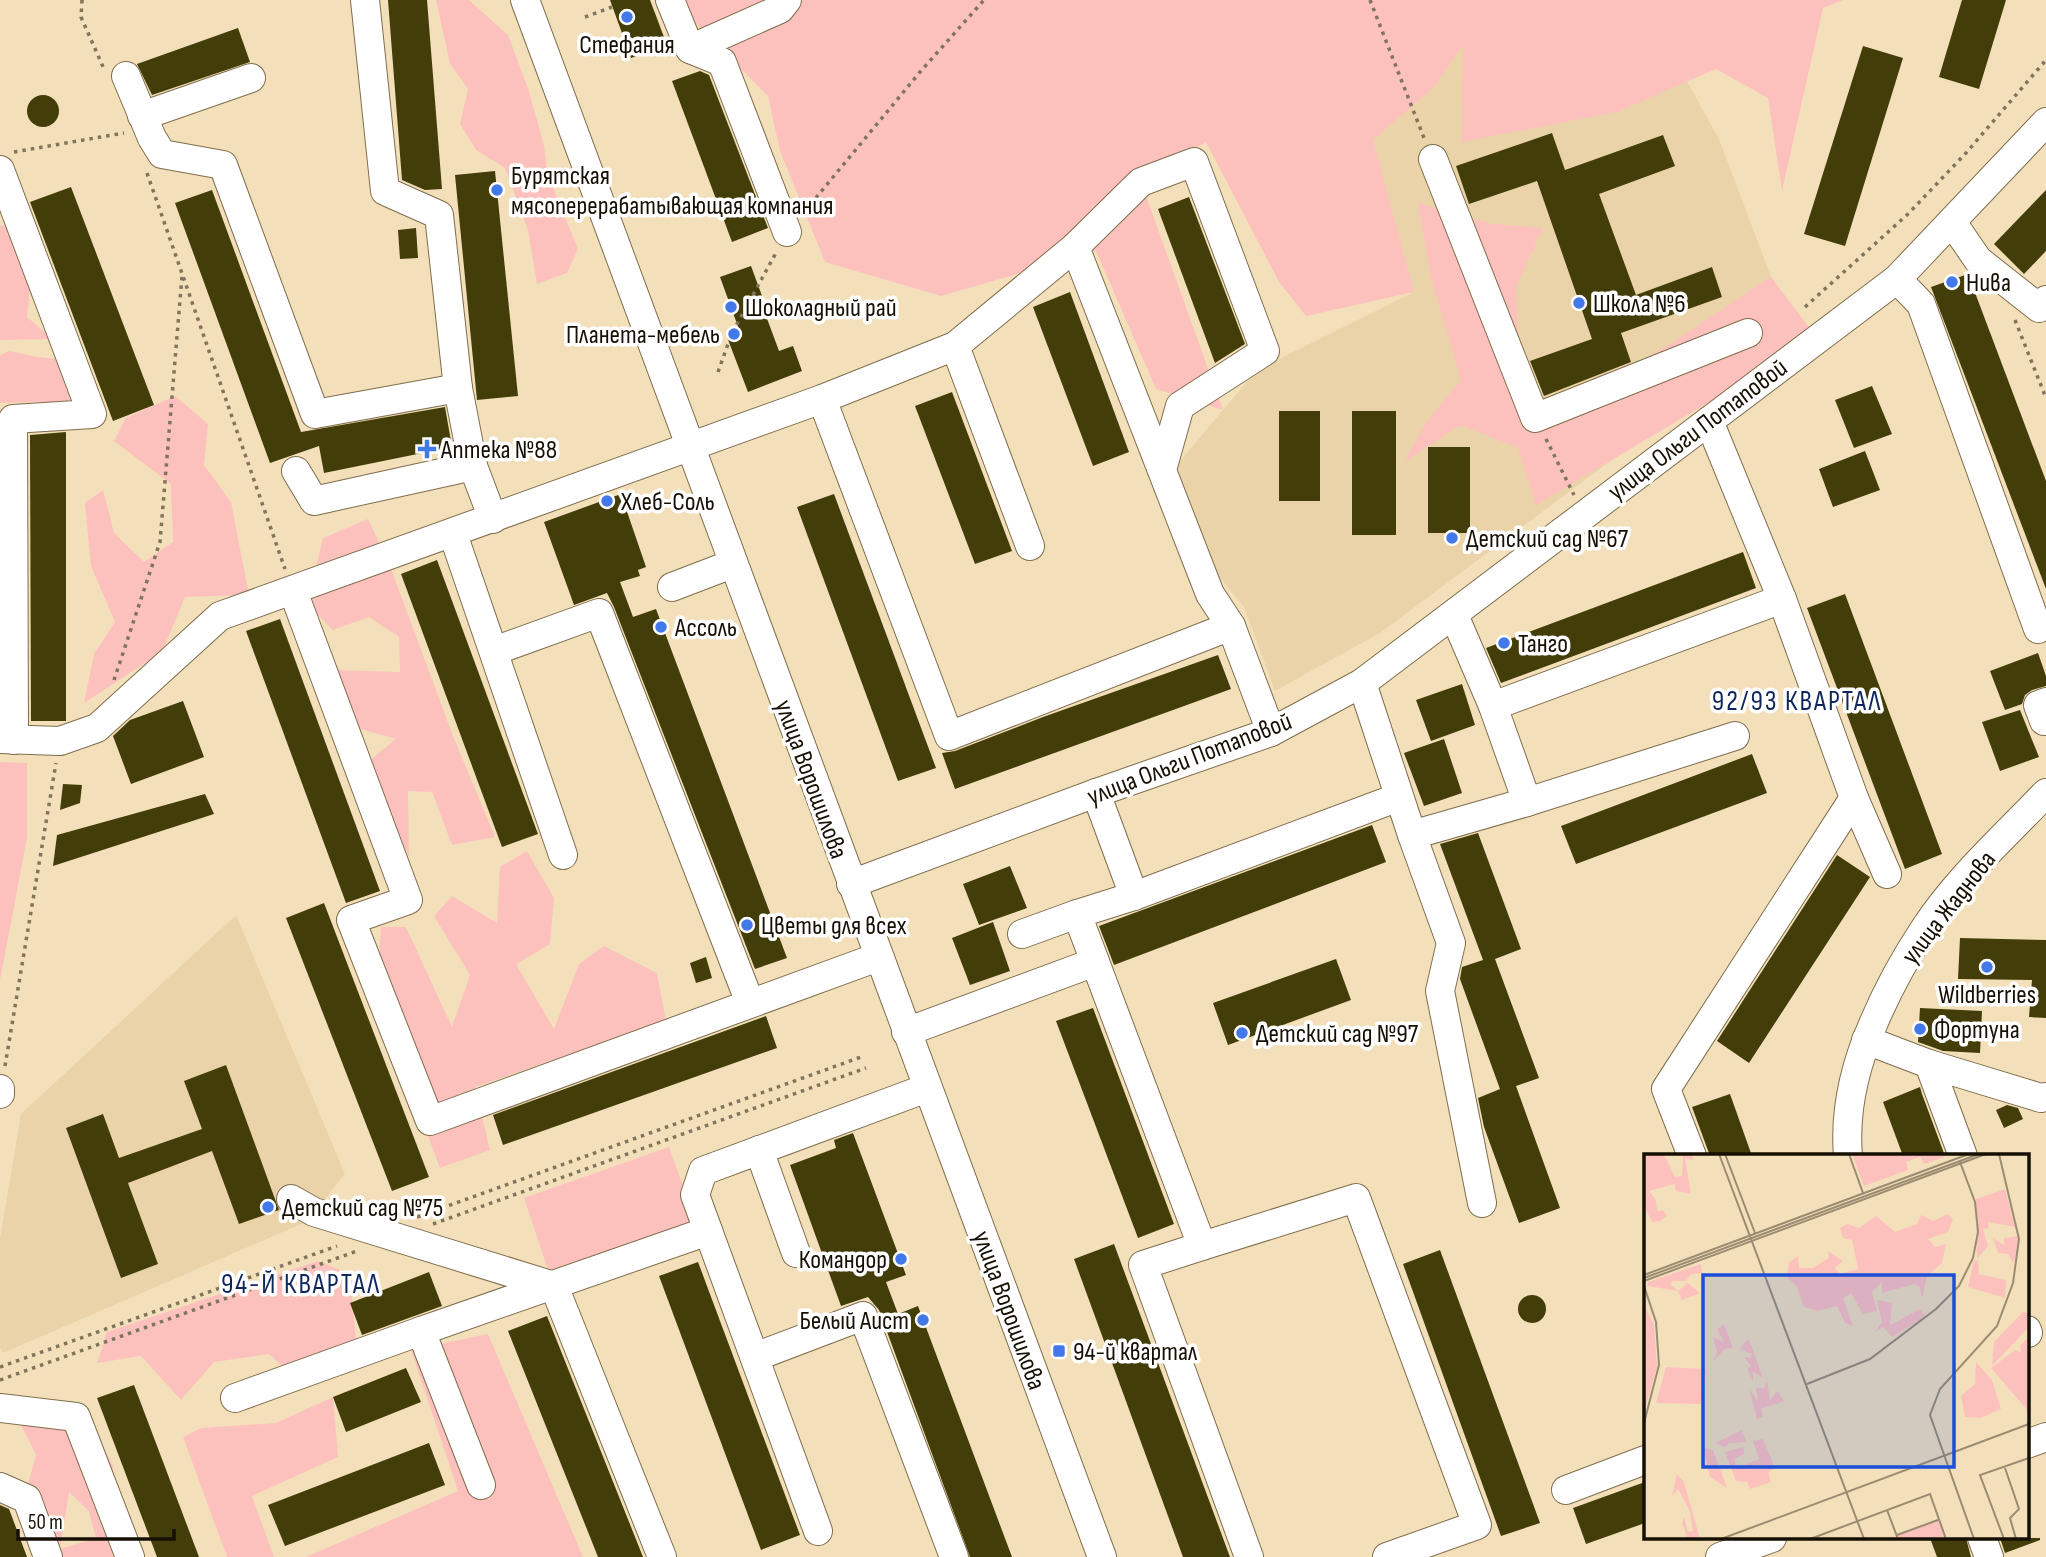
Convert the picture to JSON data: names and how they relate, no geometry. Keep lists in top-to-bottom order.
{
  "streets": {
    "street": ["улица Ольги Потаповой", "улица Ворошилова", "улица Жаднова"]
  },
  "crossings": [
    ["улица Ольги Потаповой", "улица Ворошилова"]
  ],
  "districts": ["92/93 КВАРТАЛ", "94-Й КВАРТАЛ"],
  "places": {
    "other": [
      "Стефания",
      "Бурятская мясоперерабатывающая компания",
      "Нива",
      "Школа №6",
      "Шоколадный рай",
      "Планета-мебель",
      "Хлеб-Соль",
      "Детский сад №67",
      "Ассоль",
      "Танго",
      "Цветы для всех",
      "Wildberries",
      "Фортуна",
      "Детский сад №97",
      "Детский сад №75",
      "Командор",
      "Белый Аист"
    ],
    "health": ["Аптека №88"],
    "transit": ["94-й квартал"]
  },
  "scale_bar": "50 m"
}
